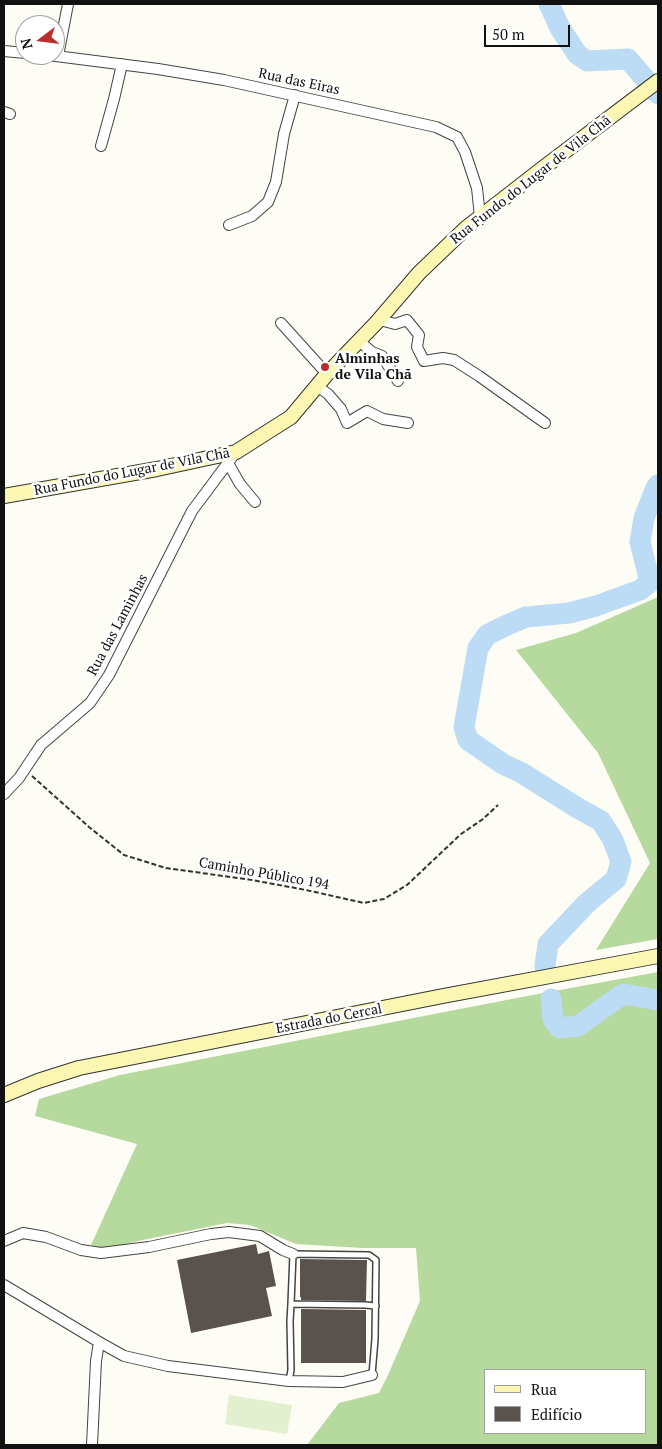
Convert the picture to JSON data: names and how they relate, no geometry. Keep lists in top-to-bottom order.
{
  "streets": {
    "street": [
      "Rua das Eiras",
      "Rua Fundo do Lugar de Vila Chã",
      "Rua das Laminhas",
      "Estrada do Cercal"
    ],
    "path": ["Caminho Público 194"]
  },
  "crossings": [
    ["Rua das Eiras", "Rua Fundo do Lugar de Vila Chã"],
    ["Rua Fundo do Lugar de Vila Chã", "Rua das Laminhas"],
    ["Rua das Laminhas", "Caminho Público 194"]
  ],
  "places": ["Alminhas de Vila Chã"],
  "legend": ["Rua", "Edifício"],
  "scale_bar": "50 m",
  "north": "left"
}
